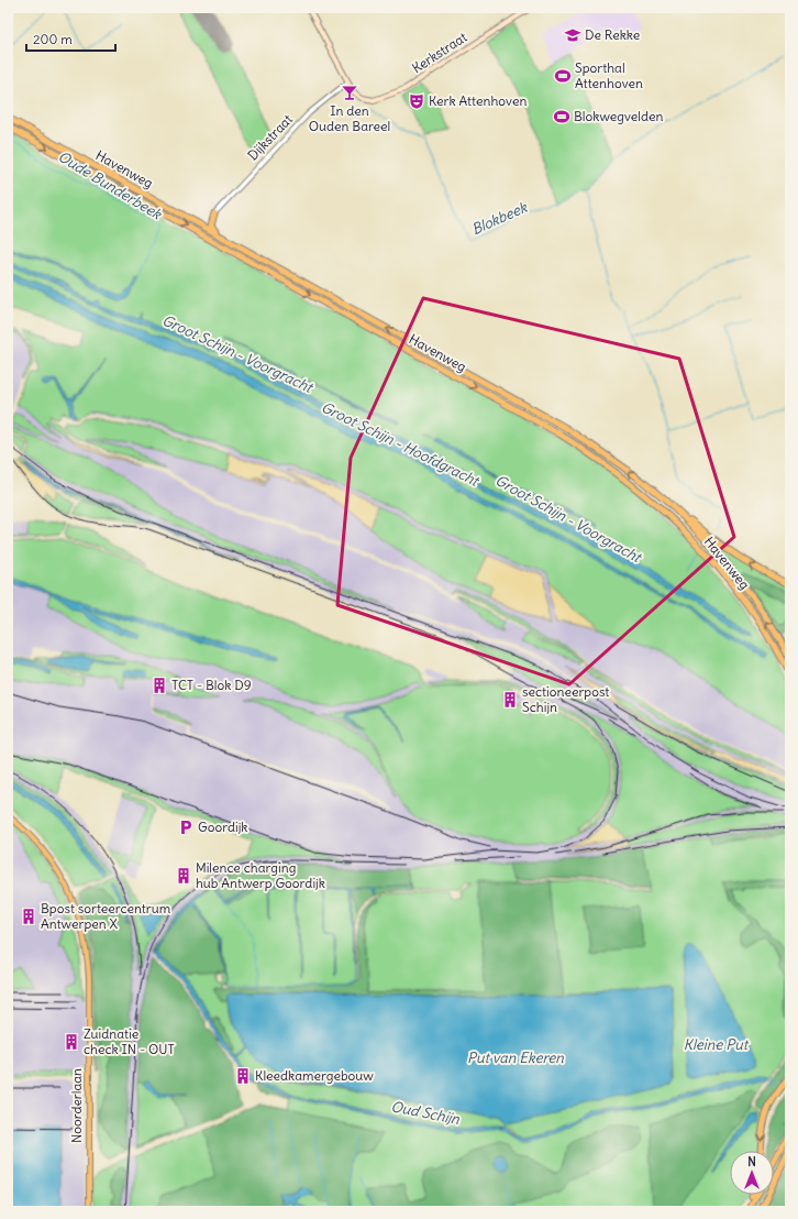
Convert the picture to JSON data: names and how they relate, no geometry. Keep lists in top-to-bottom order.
{
  "streets": {
    "highway": ["Havenweg"],
    "main road": ["Kerkstraat", "Noorderlaan"],
    "street": ["Dijkstraat"]
  },
  "crossings": [
    ["Kerkstraat", "Dijkstraat"]
  ],
  "water": [
    "Oude Bunderbeek",
    "Blokbeek",
    "Groot Schijn - Voorgracht",
    "Groot Schijn - Hoofdgracht",
    "Kleine Put",
    "Put van Ekeren",
    "Oud Schijn"
  ],
  "places": {
    "school or university": ["De Rekke"],
    "sports": ["Sporthal Attenhoven", "Blokwegvelden"],
    "bar": ["In den Ouden Bareel"],
    "theatre": ["Kerk Attenhoven"],
    "building": [
      "TCT - Blok D9",
      "sectioneerpost Schijn",
      "Milence charging hub Antwerp Goordijk",
      "Bpost sorteercentrum Antwerpen X",
      "Zuidnatie check IN - OUT",
      "Kleedkamergebouw"
    ],
    "parking": ["Goordijk"]
  },
  "scale_bar": "200 m",
  "north": "top"
}
